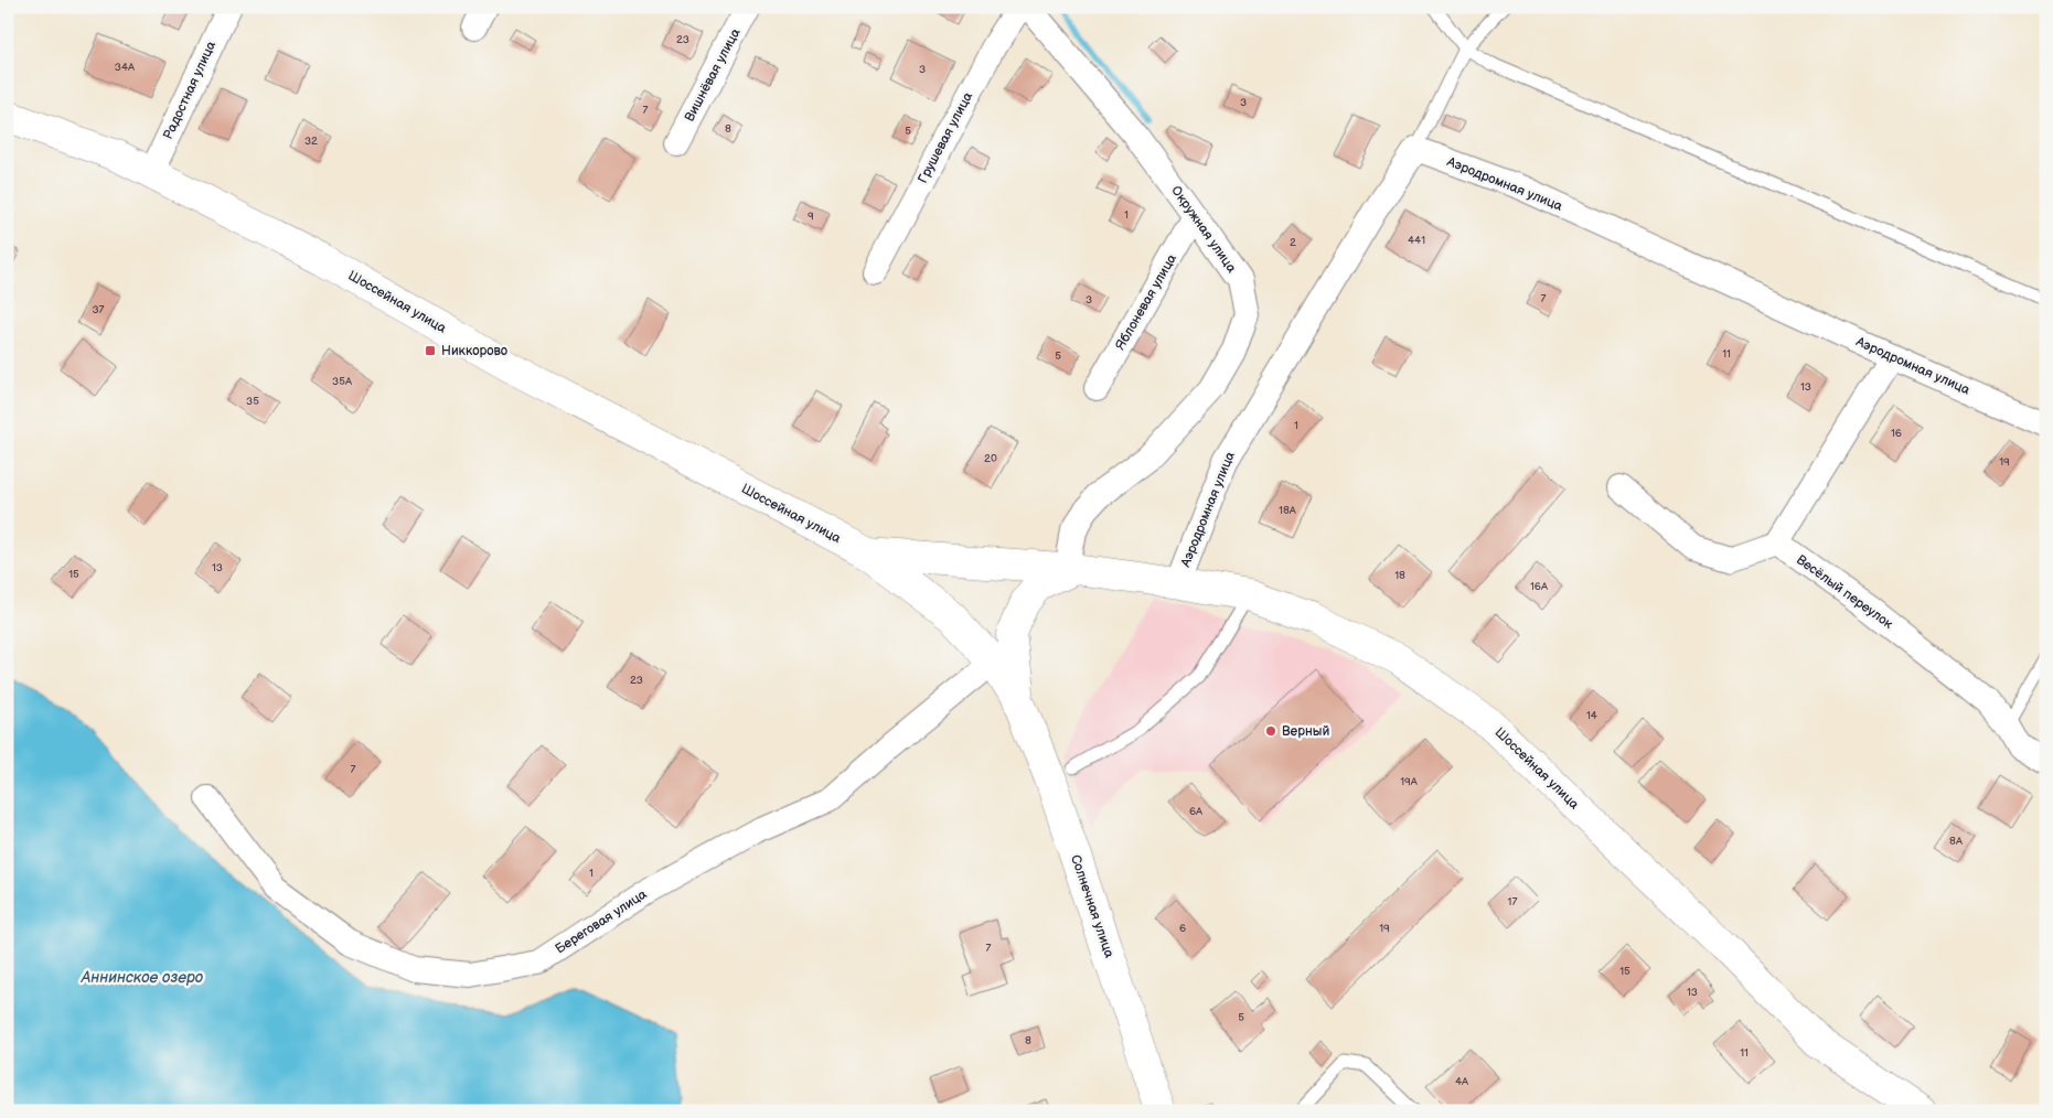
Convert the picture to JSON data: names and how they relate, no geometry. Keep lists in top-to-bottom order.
{
  "streets": {
    "main road": ["Шоссейная улица", "Солнечная улица"],
    "street": [
      "Вишнёвая улица",
      "Радостная улица",
      "Грушевая улица",
      "Аэродромная улица",
      "Окружная улица",
      "Яблоневая улица",
      "Весёлый переулок",
      "Береговая улица"
    ]
  },
  "crossings": [
    ["Радостная улица", "Шоссейная улица"],
    ["Аэродромная улица", "Шоссейная улица"],
    ["Окружная улица", "Шоссейная улица"],
    ["Окружная улица", "Яблоневая улица"]
  ],
  "water": ["Аннинское озеро"],
  "places": {
    "transit": ["Никкорово"],
    "other": ["Верный"]
  },
  "house_numbers": [
    "23",
    "34А",
    "3",
    "3",
    "7",
    "8",
    "5",
    "32",
    "1",
    "9",
    "441",
    "2",
    "7",
    "3",
    "37",
    "11",
    "5",
    "35А",
    "13",
    "35",
    "1",
    "16",
    "20",
    "19",
    "18А",
    "13",
    "15",
    "18",
    "16А",
    "23",
    "14",
    "7",
    "19А",
    "6А",
    "8А",
    "1",
    "17",
    "6",
    "19",
    "7",
    "15",
    "13",
    "5",
    "8",
    "11",
    "4А"
  ]
}
